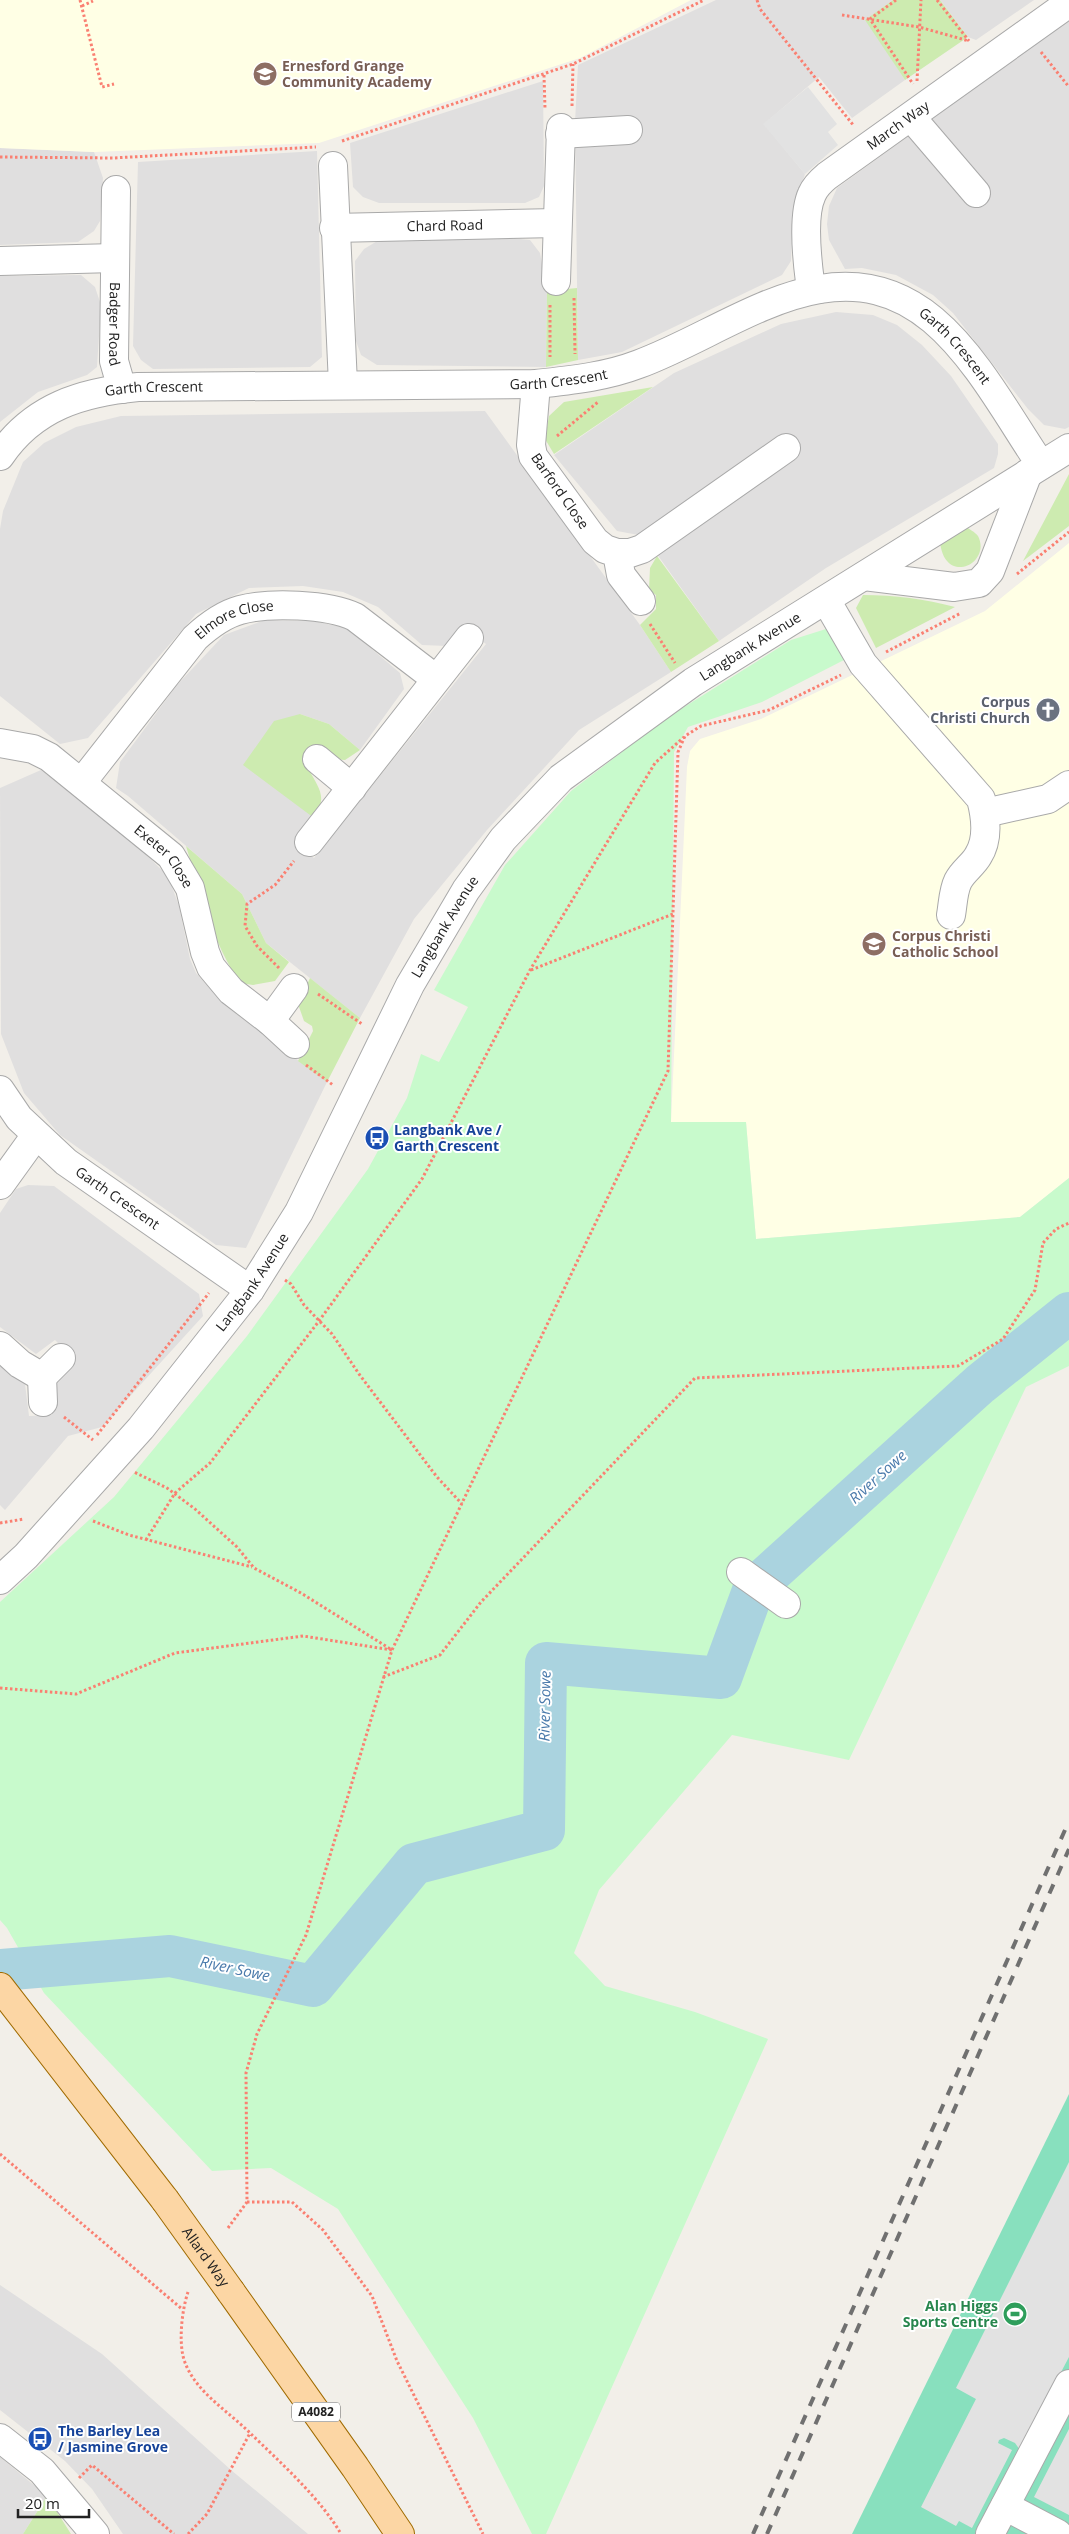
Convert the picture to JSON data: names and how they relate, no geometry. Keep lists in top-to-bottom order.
{
  "streets": {
    "main road": ["Allard Way", "A4082"],
    "street": [
      "March Way",
      "Chard Road",
      "Badger Road",
      "Garth Crescent",
      "Barford Close",
      "Elmore Close",
      "Langbank Avenue",
      "Exeter Close"
    ]
  },
  "crossings": [
    ["March Way", "Garth Crescent"],
    ["Badger Road", "Garth Crescent"],
    ["Garth Crescent", "Barford Close"],
    ["Garth Crescent", "Langbank Avenue"],
    ["Elmore Close", "Exeter Close"]
  ],
  "water": ["River Sowe"],
  "places": {
    "school or university": ["Ernesford Grange Community Academy", "Corpus Christi Catholic School"],
    "church": ["Corpus Christi Church"],
    "bus stop": ["Langbank Ave / Garth Crescent", "The Barley Lea / Jasmine Grove"],
    "sports": ["Alan Higgs Sports Centre"]
  },
  "scale_bar": "20 m"
}
